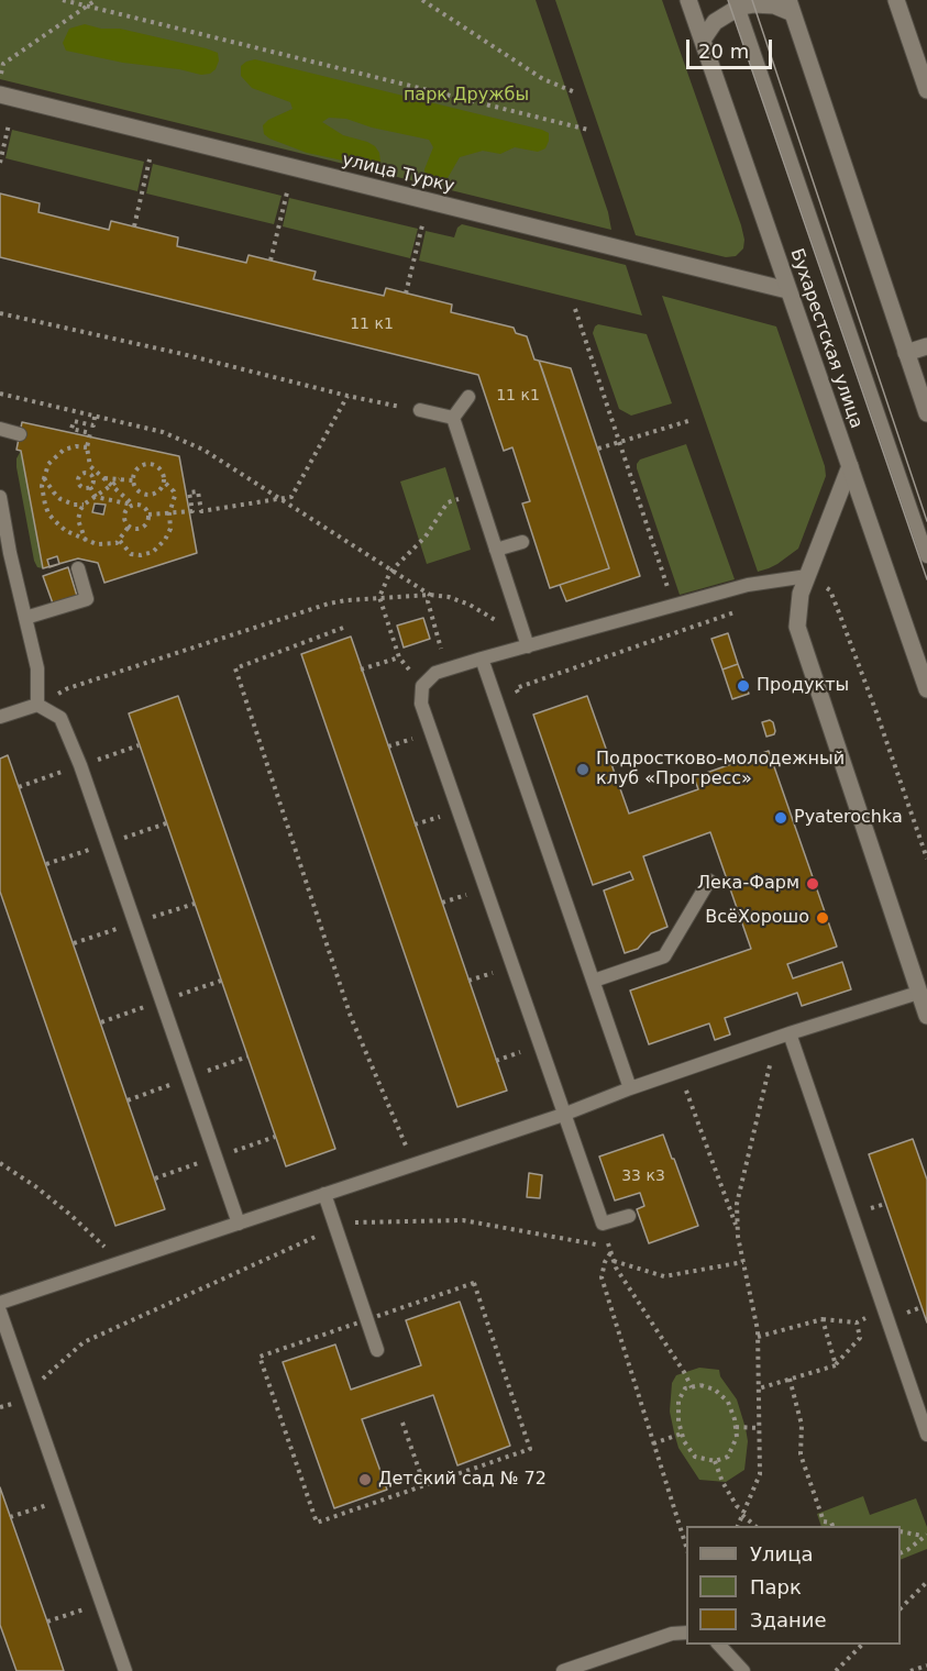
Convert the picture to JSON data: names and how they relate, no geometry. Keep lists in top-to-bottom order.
{
  "streets": {
    "street": ["улица Турку", "Бухарестская улица"]
  },
  "crossings": [
    ["улица Турку", "Бухарестская улица"]
  ],
  "parks": ["парк Дружбы"],
  "places": [
    "Продукты",
    "Подростково-молодежный клуб «Прогресс»",
    "Pyaterochka",
    "Лека-Фарм",
    "ВсёХорошо",
    "Детский сад № 72"
  ],
  "house_numbers": ["11 к1", "11 к1", "33 к3"],
  "legend": ["Улица", "Парк", "Здание"],
  "scale_bar": "20 m"
}
